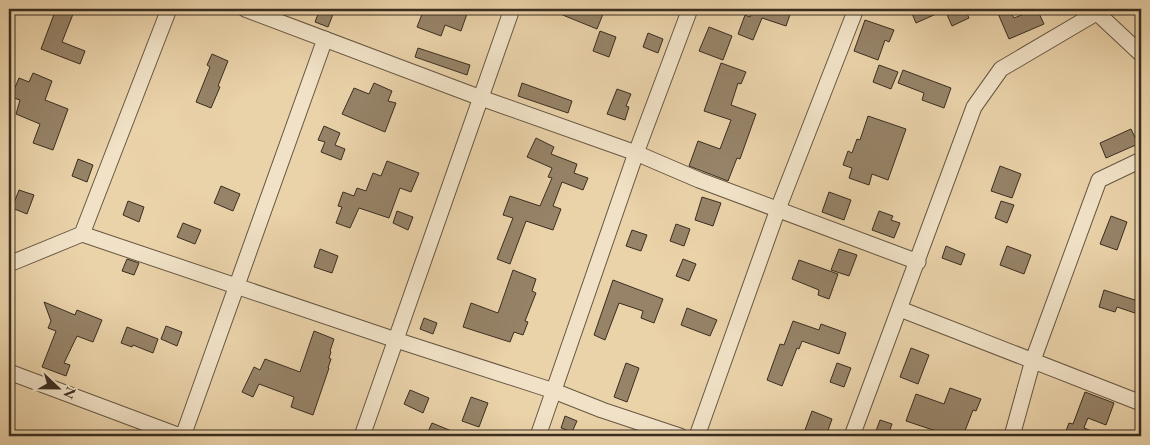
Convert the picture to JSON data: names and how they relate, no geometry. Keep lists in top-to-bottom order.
{
  "north": "right"
}
